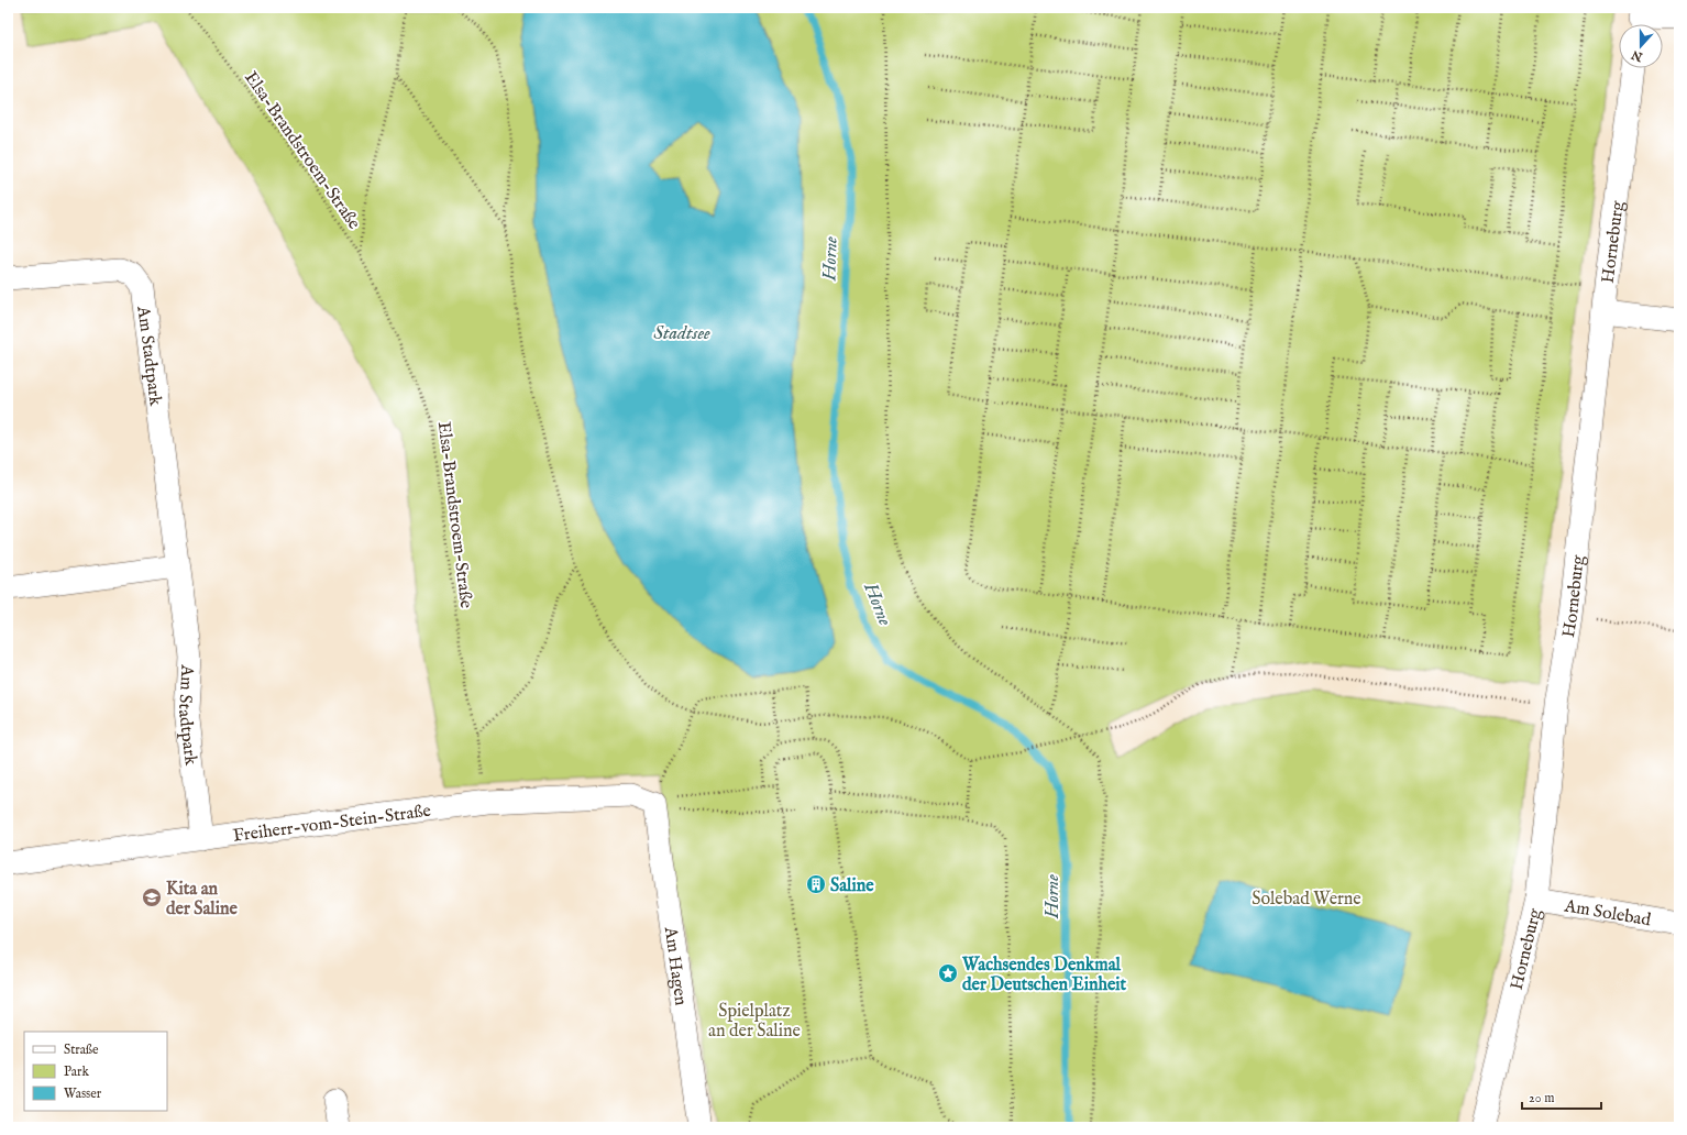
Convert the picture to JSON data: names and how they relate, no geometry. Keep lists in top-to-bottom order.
{
  "streets": {
    "street": [
      "Horneburg",
      "Am Stadtpark",
      "Freiherr-vom-Stein-Straße",
      "Am Solebad",
      "Am Hagen"
    ],
    "path": ["Elsa-Brandstroem-Straße"]
  },
  "crossings": [
    ["Elsa-Brandstroem-Straße", "Freiherr-vom-Stein-Straße"],
    ["Horneburg", "Am Solebad"],
    ["Am Stadtpark", "Freiherr-vom-Stein-Straße"],
    ["Freiherr-vom-Stein-Straße", "Am Hagen"]
  ],
  "water": ["Horne", "Stadtsee"],
  "parks": ["Solebad Werne", "Spielplatz an der Saline"],
  "places": {
    "building": ["Saline"],
    "school or university": ["Kita an der Saline"],
    "place": ["Wachsendes Denkmal der Deutschen Einheit"]
  },
  "legend": ["Straße", "Park", "Wasser"],
  "scale_bar": "20 m",
  "north": "bottom"
}
